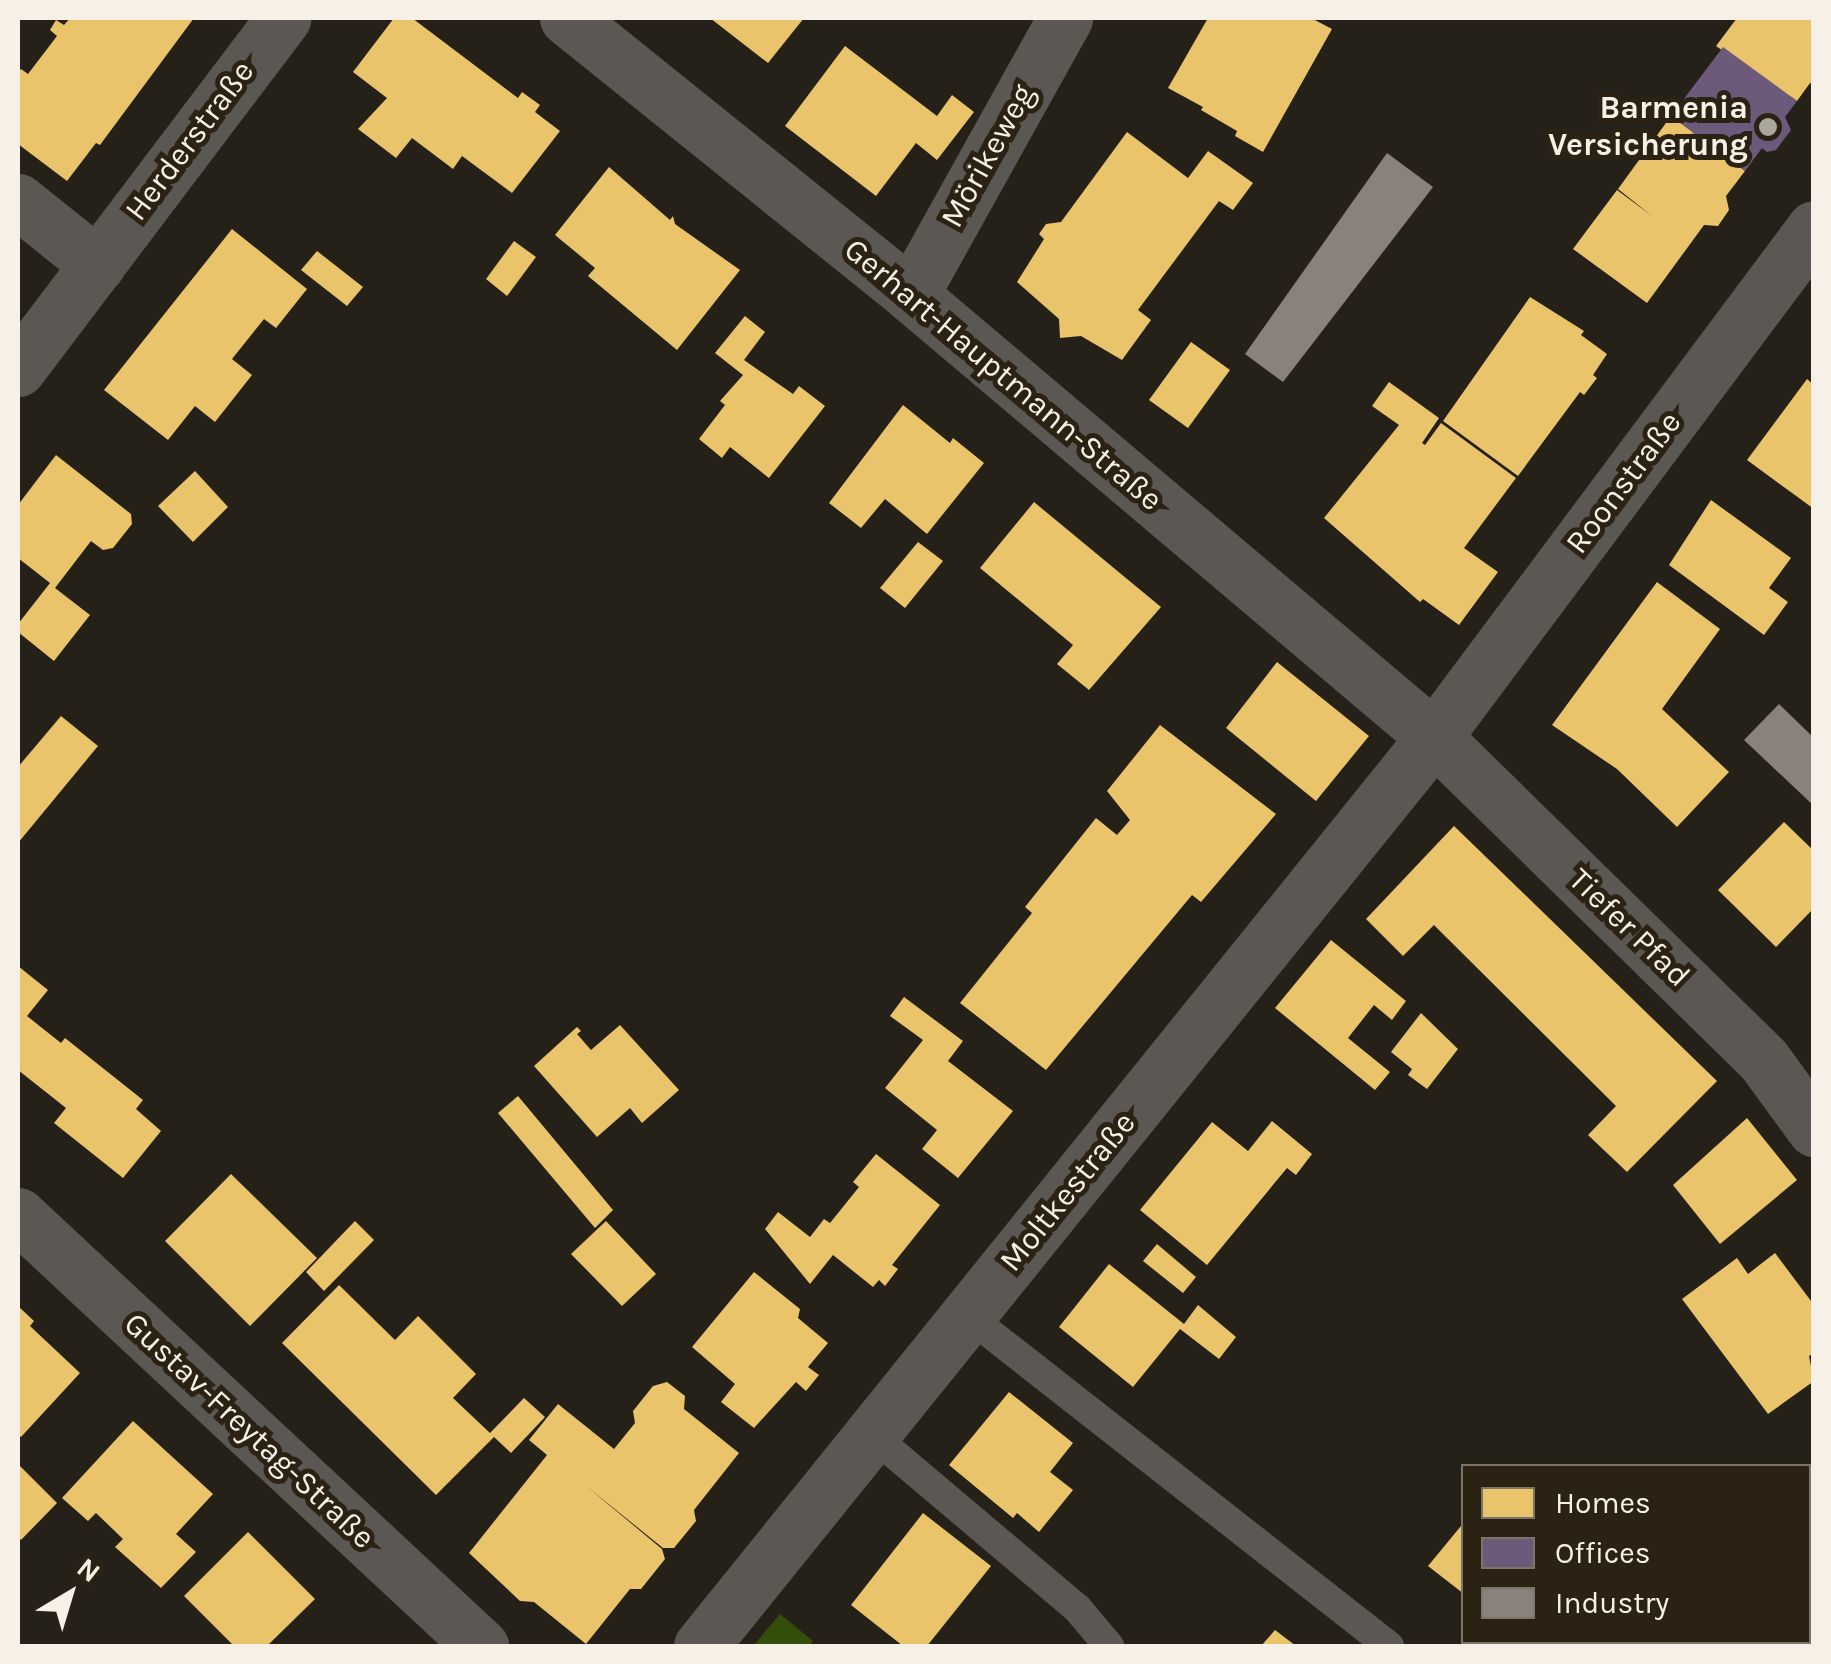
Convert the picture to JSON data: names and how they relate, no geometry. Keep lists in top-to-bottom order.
{
  "streets": {
    "street": [
      "Herderstraße",
      "Mörikeweg",
      "Gerhart-Hauptmann-Straße",
      "Roonstraße",
      "Tiefer Pfad",
      "Moltkestraße",
      "Gustav-Freytag-Straße"
    ]
  },
  "crossings": [
    ["Mörikeweg", "Gerhart-Hauptmann-Straße"],
    ["Gerhart-Hauptmann-Straße", "Roonstraße"],
    ["Gerhart-Hauptmann-Straße", "Tiefer Pfad"],
    ["Gerhart-Hauptmann-Straße", "Moltkestraße"],
    ["Roonstraße", "Tiefer Pfad"],
    ["Roonstraße", "Moltkestraße"],
    ["Tiefer Pfad", "Moltkestraße"]
  ],
  "places": ["Barmenia Versicherung"],
  "legend": ["Homes", "Offices", "Industry"],
  "north": "top right"
}
